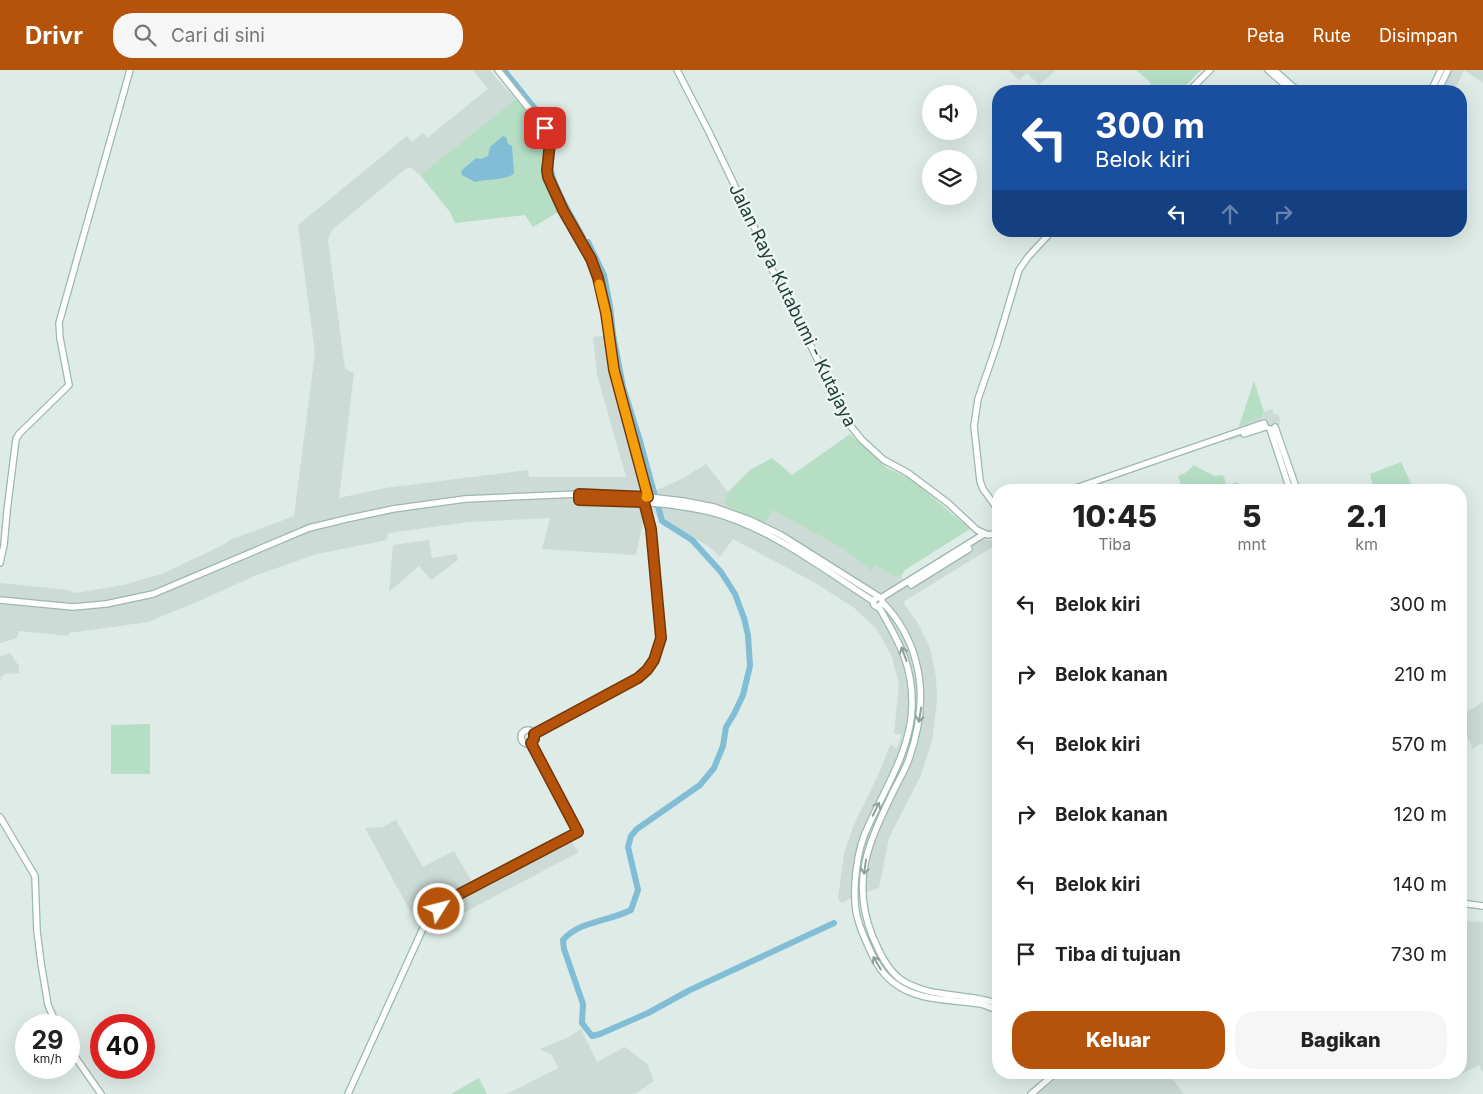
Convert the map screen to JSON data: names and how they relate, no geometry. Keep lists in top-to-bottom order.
{
  "streets": {
    "street": ["Jalan Raya Kutabumi - Kutajaya"]
  },
  "page": {
    "header": "Drivr",
    "search": "Cari di sini",
    "nav": ["Peta", "Rute", "Disimpan"],
    "turn": ["300 m", "Belok kiri"],
    "eta": [
      "10:45",
      "Tiba",
      "5",
      "mnt",
      "2.1",
      "km"
    ],
    "list": [
      {
        "name": "Belok kiri",
        "value": "300 m"
      },
      {
        "name": "Belok kanan",
        "value": "210 m"
      },
      {
        "name": "Belok kiri",
        "value": "570 m"
      },
      {
        "name": "Belok kanan",
        "value": "120 m"
      },
      {
        "name": "Belok kiri",
        "value": "140 m"
      },
      {
        "name": "Tiba di tujuan",
        "value": "730 m"
      }
    ],
    "buttons": ["Keluar", "Bagikan"],
    "speed": "29 km/h",
    "limit": "40"
  }
}
